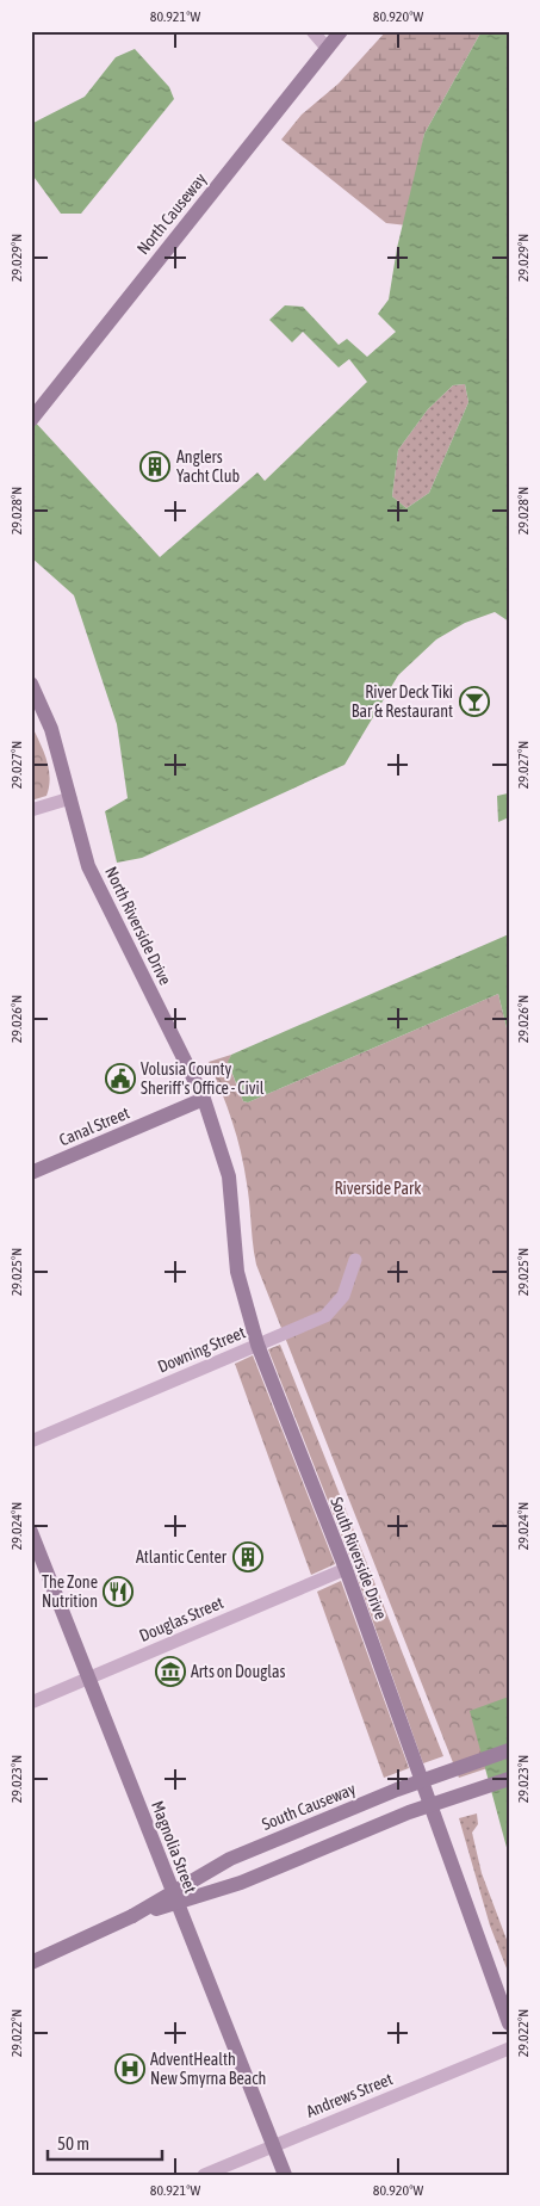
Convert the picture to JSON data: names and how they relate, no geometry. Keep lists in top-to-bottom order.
{
  "streets": {
    "main road": [
      "North Causeway",
      "North Riverside Drive",
      "Canal Street",
      "South Riverside Drive",
      "South Causeway",
      "Magnolia Street"
    ],
    "street": ["Downing Street", "Douglas Street", "Andrews Street"]
  },
  "crossings": [
    ["North Riverside Drive", "Canal Street"],
    ["North Riverside Drive", "South Riverside Drive"],
    ["Canal Street", "South Riverside Drive"],
    ["Downing Street", "South Riverside Drive"],
    ["South Riverside Drive", "Douglas Street"],
    ["Douglas Street", "Magnolia Street"],
    ["Magnolia Street", "Andrews Street"]
  ],
  "parks": ["Riverside Park"],
  "places": {
    "building": ["Anglers Yacht Club", "Atlantic Center"],
    "bar": ["River Deck Tiki Bar & Restaurant"],
    "public building": ["Volusia County Sheriff's Office - Civil"],
    "restaurant": ["The Zone Nutrition"],
    "museum": ["Arts on Douglas"],
    "hospital": ["AdventHealth New Smyrna Beach"]
  },
  "scale_bar": "50 m",
  "coordinates": [
    "80.921°W",
    "80.920°W",
    "29.029°N",
    "29.028°N",
    "29.027°N",
    "29.026°N",
    "29.025°N",
    "29.024°N",
    "29.023°N",
    "29.022°N"
  ]
}
